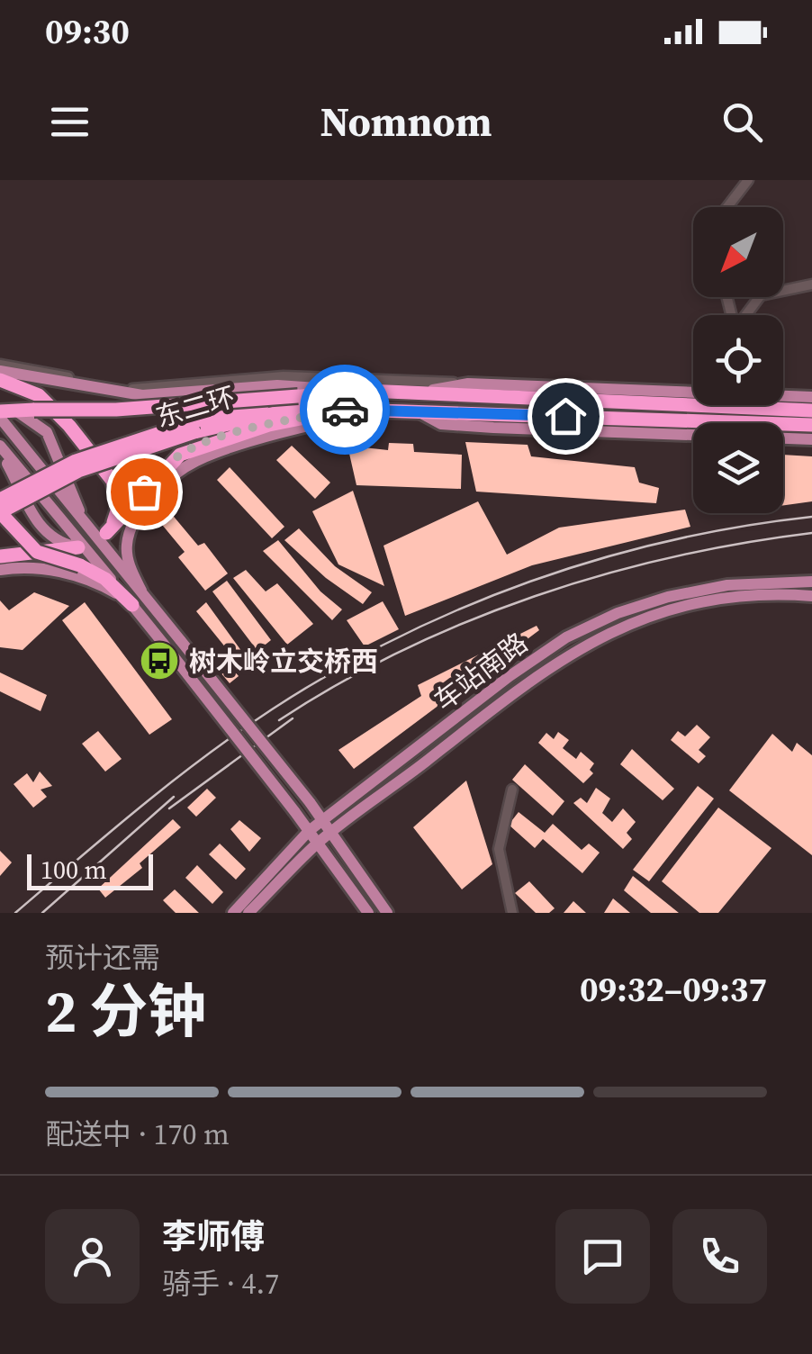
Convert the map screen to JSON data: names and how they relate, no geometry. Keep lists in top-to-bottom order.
{
  "streets": {
    "highway": ["东二环"],
    "main road": ["车站南路"]
  },
  "places": {
    "bus stop": ["树木岭立交桥西"]
  },
  "scale_bar": "100 m",
  "north": "bottom left",
  "page": {
    "status": "09:30",
    "header": "Nomnom",
    "scale": "100 m",
    "heading": ["2 分钟", "预计还需", "09:32–09:37"],
    "panel": ["李师傅", "骑手 · 4.7"],
    "bar": "配送中 · 170 m"
  }
}
